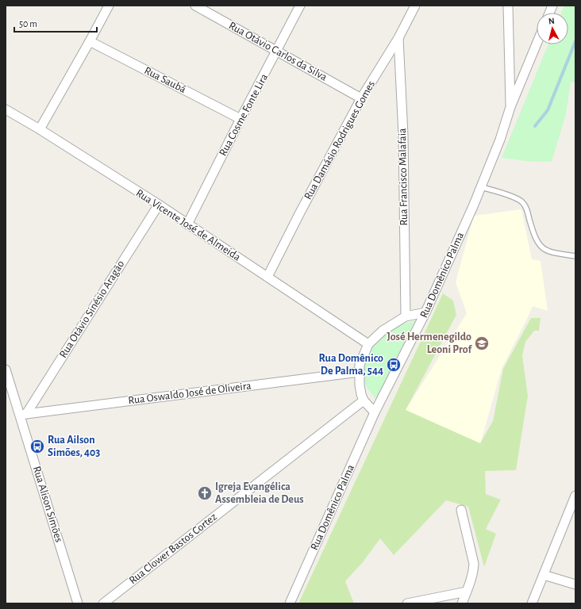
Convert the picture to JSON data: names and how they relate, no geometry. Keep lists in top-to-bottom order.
{
  "streets": {
    "street": [
      "Rua Otávio Carlos da Silva",
      "Rua Saubá",
      "Rua Cosme Fonte Lira",
      "Rua Damásio Rodrigues Gomes",
      "Rua Francisco Malafaia",
      "Rua Vicente José de Almeida",
      "Rua Domênico Palma",
      "Rua Otávio Sinésio Aragão",
      "Rua Oswaldo José de Oliveira",
      "Rua Alison Simões",
      "Rua Clower Bastos Cortez"
    ]
  },
  "crossings": [
    ["Rua Otávio Carlos da Silva", "Rua Cosme Fonte Lira"],
    ["Rua Otávio Carlos da Silva", "Rua Damásio Rodrigues Gomes"],
    ["Rua Saubá", "Rua Cosme Fonte Lira"],
    ["Rua Cosme Fonte Lira", "Rua Vicente José de Almeida"],
    ["Rua Damásio Rodrigues Gomes", "Rua Francisco Malafaia"],
    ["Rua Damásio Rodrigues Gomes", "Rua Vicente José de Almeida"],
    ["Rua Vicente José de Almeida", "Rua Otávio Sinésio Aragão"],
    ["Rua Otávio Sinésio Aragão", "Rua Oswaldo José de Oliveira"],
    ["Rua Otávio Sinésio Aragão", "Rua Alison Simões"],
    ["Rua Oswaldo José de Oliveira", "Rua Alison Simões"]
  ],
  "places": {
    "school or university": ["José Hermenegildo Leoni Prof"],
    "bus stop": ["Rua Domênico De Palma, 544", "Rua Ailson Simões, 403"],
    "church": ["Igreja Evangélica Assembleia de Deus"]
  },
  "scale_bar": "50 m",
  "north": "top"
}
